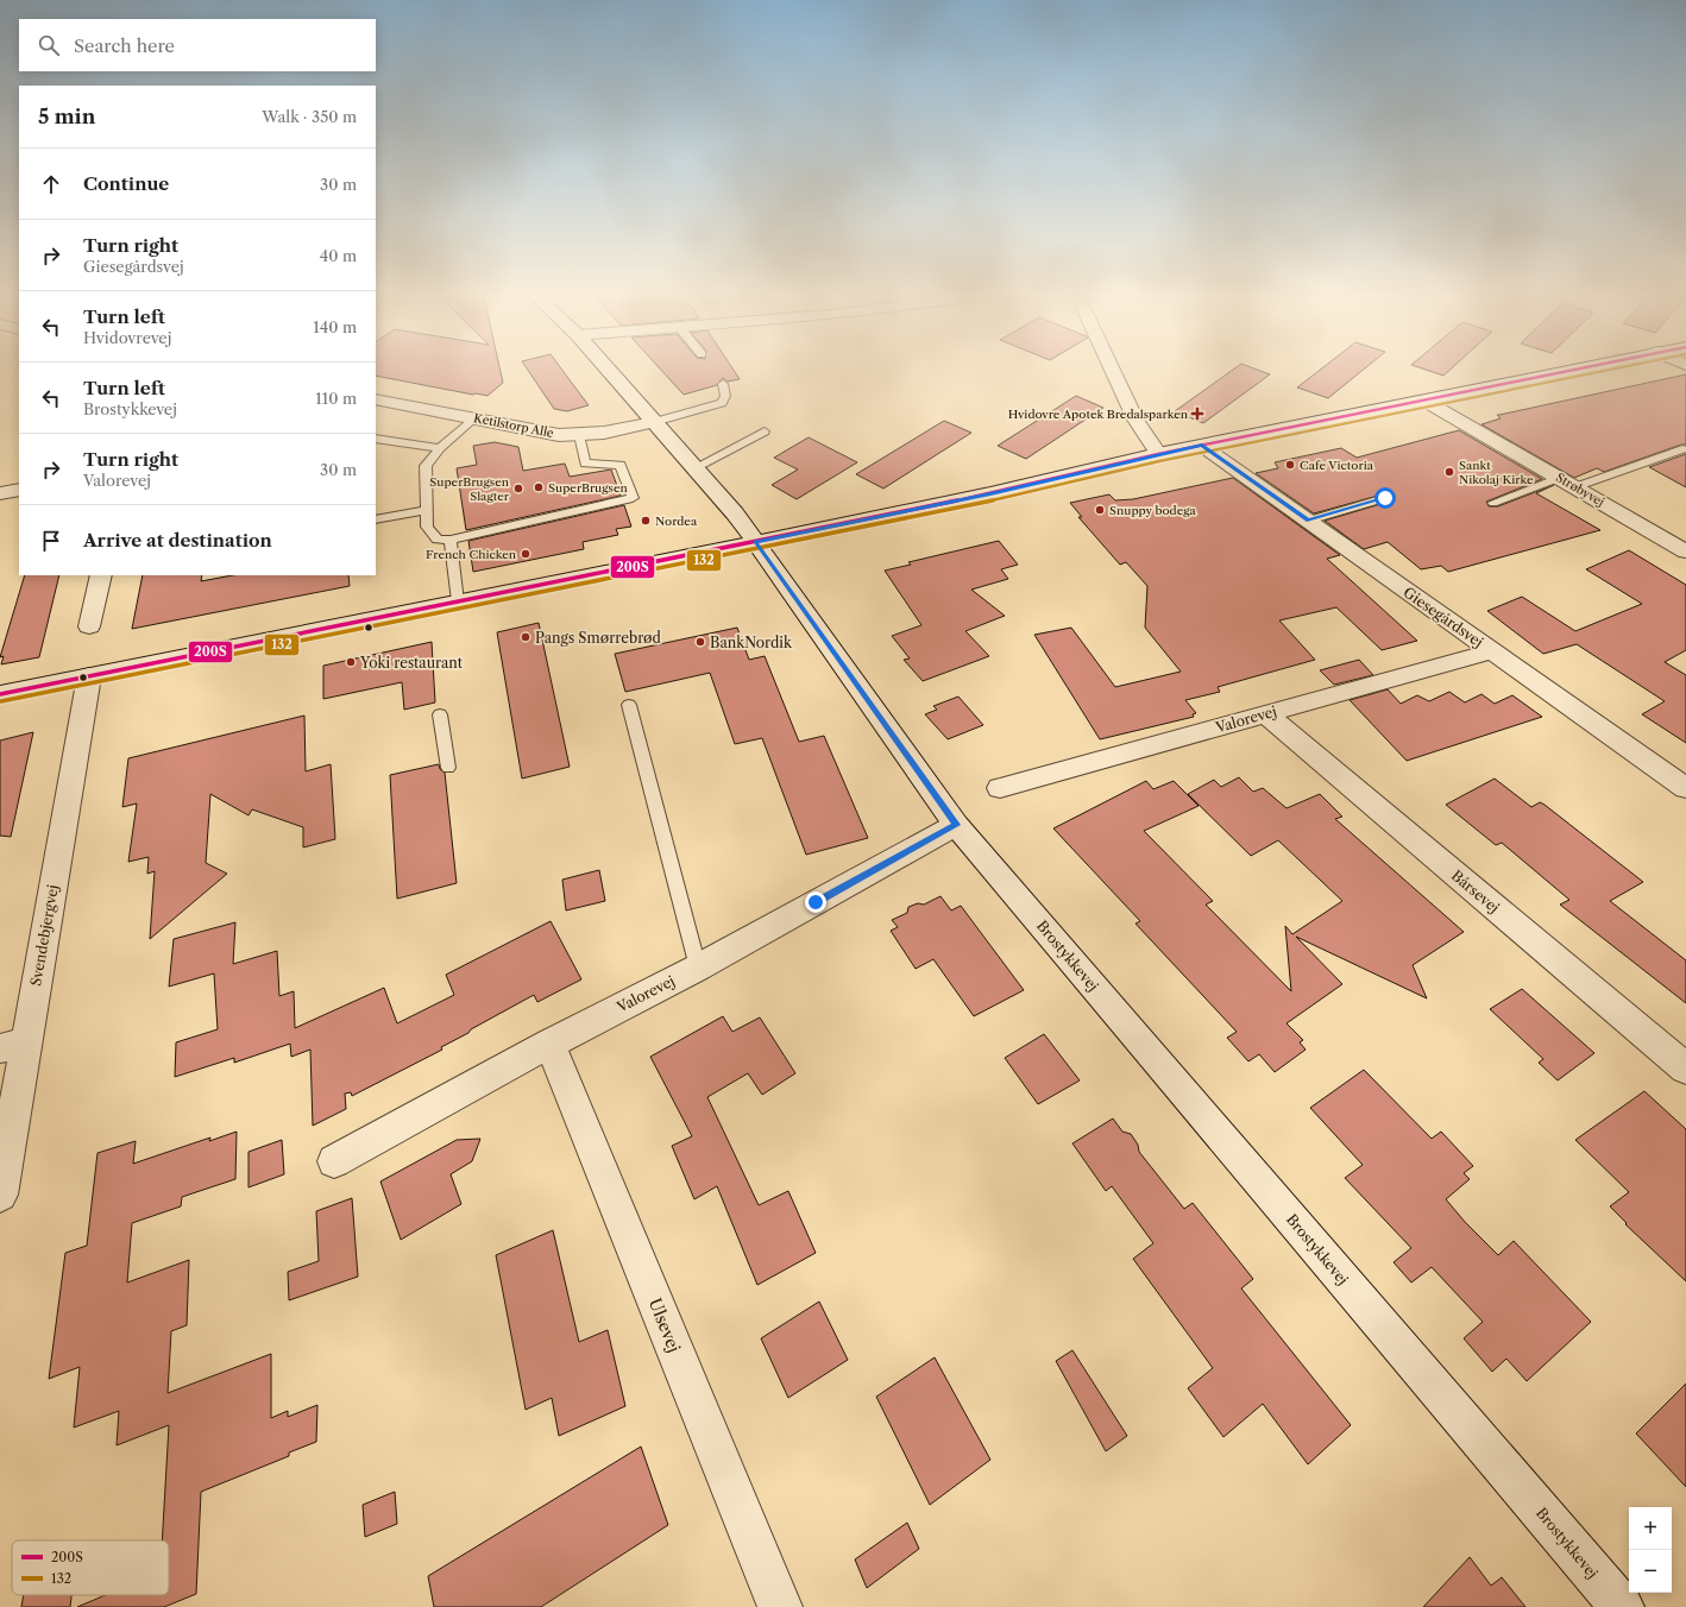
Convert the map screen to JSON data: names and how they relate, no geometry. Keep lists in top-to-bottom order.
{
  "streets": {
    "street": [
      "Ketilstorp Alle",
      "Strøbyvej",
      "Giesegårdsvej",
      "Valorevej",
      "Bårsevej",
      "Svendebjergvej",
      "Brostykkevej",
      "Ulsevej"
    ]
  },
  "crossings": [
    ["Ketilstorp Alle", "Brostykkevej"],
    ["Giesegårdsvej", "Valorevej"],
    ["Valorevej", "Bårsevej"],
    ["Valorevej", "Brostykkevej"],
    ["Valorevej", "Ulsevej"]
  ],
  "places": {
    "health": ["Hvidovre Apotek Bredalsparken"],
    "other": [
      "Cafe Victoria",
      "Sankt Nikolaj Kirke",
      "SuperBrugsen",
      "SuperBrugsen Slagter",
      "Snuppy bodega",
      "Nordea",
      "French Chicken",
      "Pangs Smørrebrød",
      "BankNordik",
      "Yoki restaurant"
    ]
  },
  "lines": ["transit line 200S", "transit line 132"],
  "legend": ["200S", "132"],
  "page": {
    "search": "Search here",
    "heading": ["5 min", "Walk · 350 m"],
    "list": [
      ["Continue", "30 m"],
      ["Turn right", "Giesegårdsvej", "40 m"],
      ["Turn left", "Hvidovrevej", "140 m"],
      ["Turn left", "Brostykkevej", "110 m"],
      ["Turn right", "Valorevej", "30 m"],
      "Arrive at destination"
    ],
    "map_buttons": ["+", "−"]
  }
}
